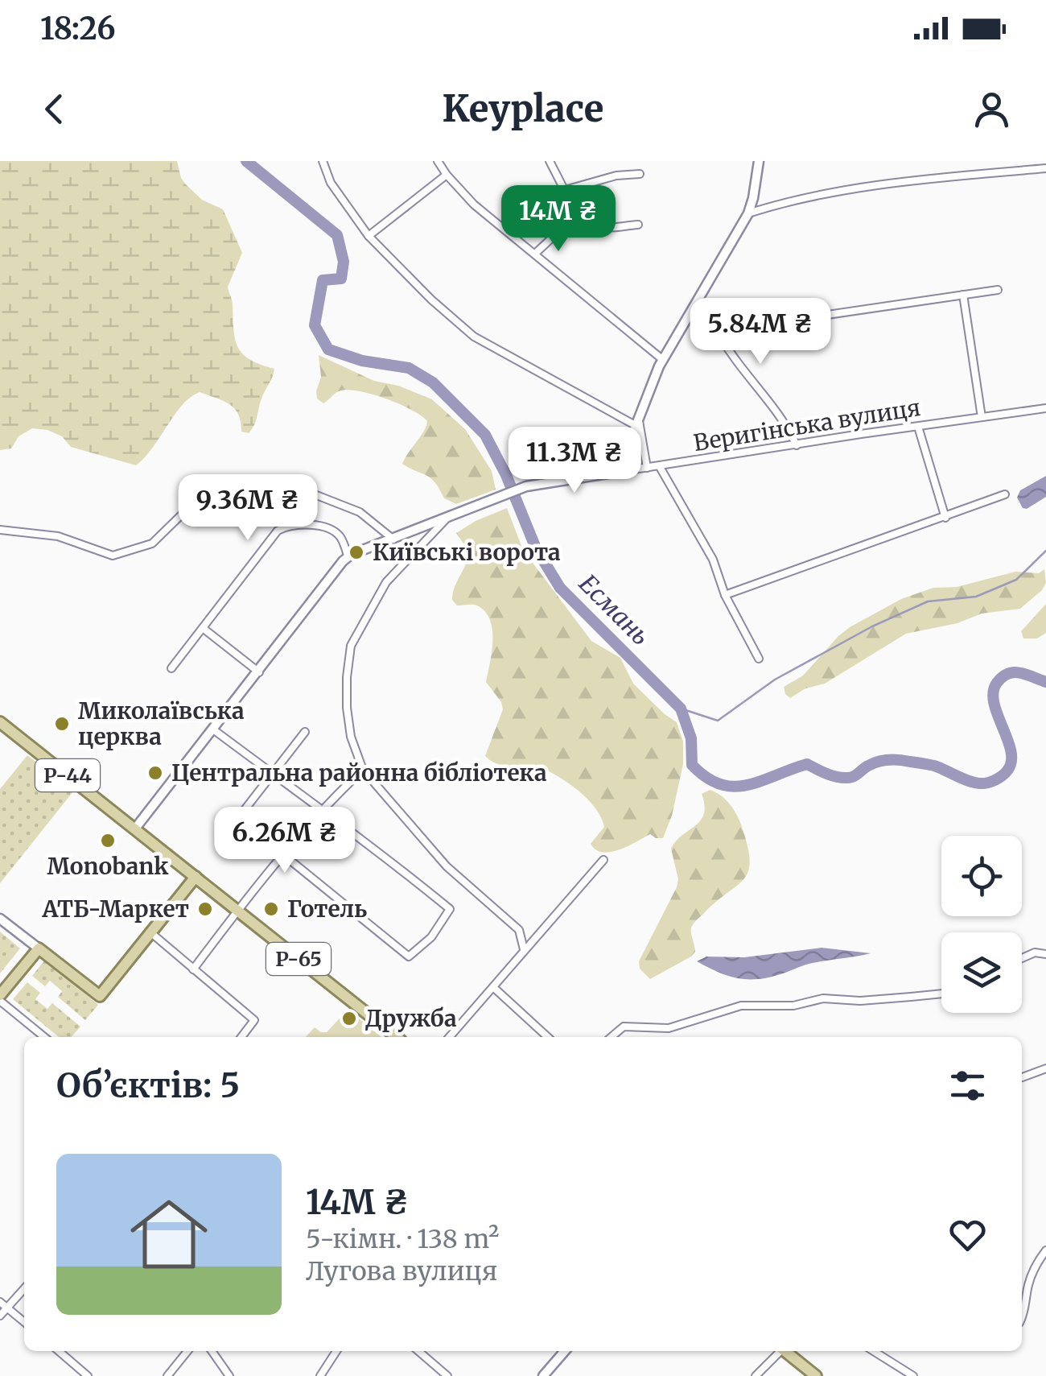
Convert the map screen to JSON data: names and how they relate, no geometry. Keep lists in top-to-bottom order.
{
  "streets": {
    "main road": ["Р-44", "Р-65"],
    "street": ["Веригінська вулиця"]
  },
  "crossings": [
    ["Р-44", "Р-65"]
  ],
  "water": ["Есмань"],
  "places": [
    "Київські ворота",
    "Миколаївська церква",
    "Центральна районна бібліотека",
    "Monobank",
    "АТБ-Маркет",
    "Готель",
    "Дружба"
  ],
  "page": {
    "status": "18:26",
    "header": "Keyplace",
    "price": [
      "14M ₴",
      "5.84M ₴",
      "11.3M ₴",
      "9.36M ₴",
      "6.26M ₴"
    ],
    "heading": "Об’єктів: 5",
    "list": [
      {
        "name": "14M ₴",
        "note": "5-кімн. · 138 m² · Лугова вулиця"
      }
    ]
  }
}
